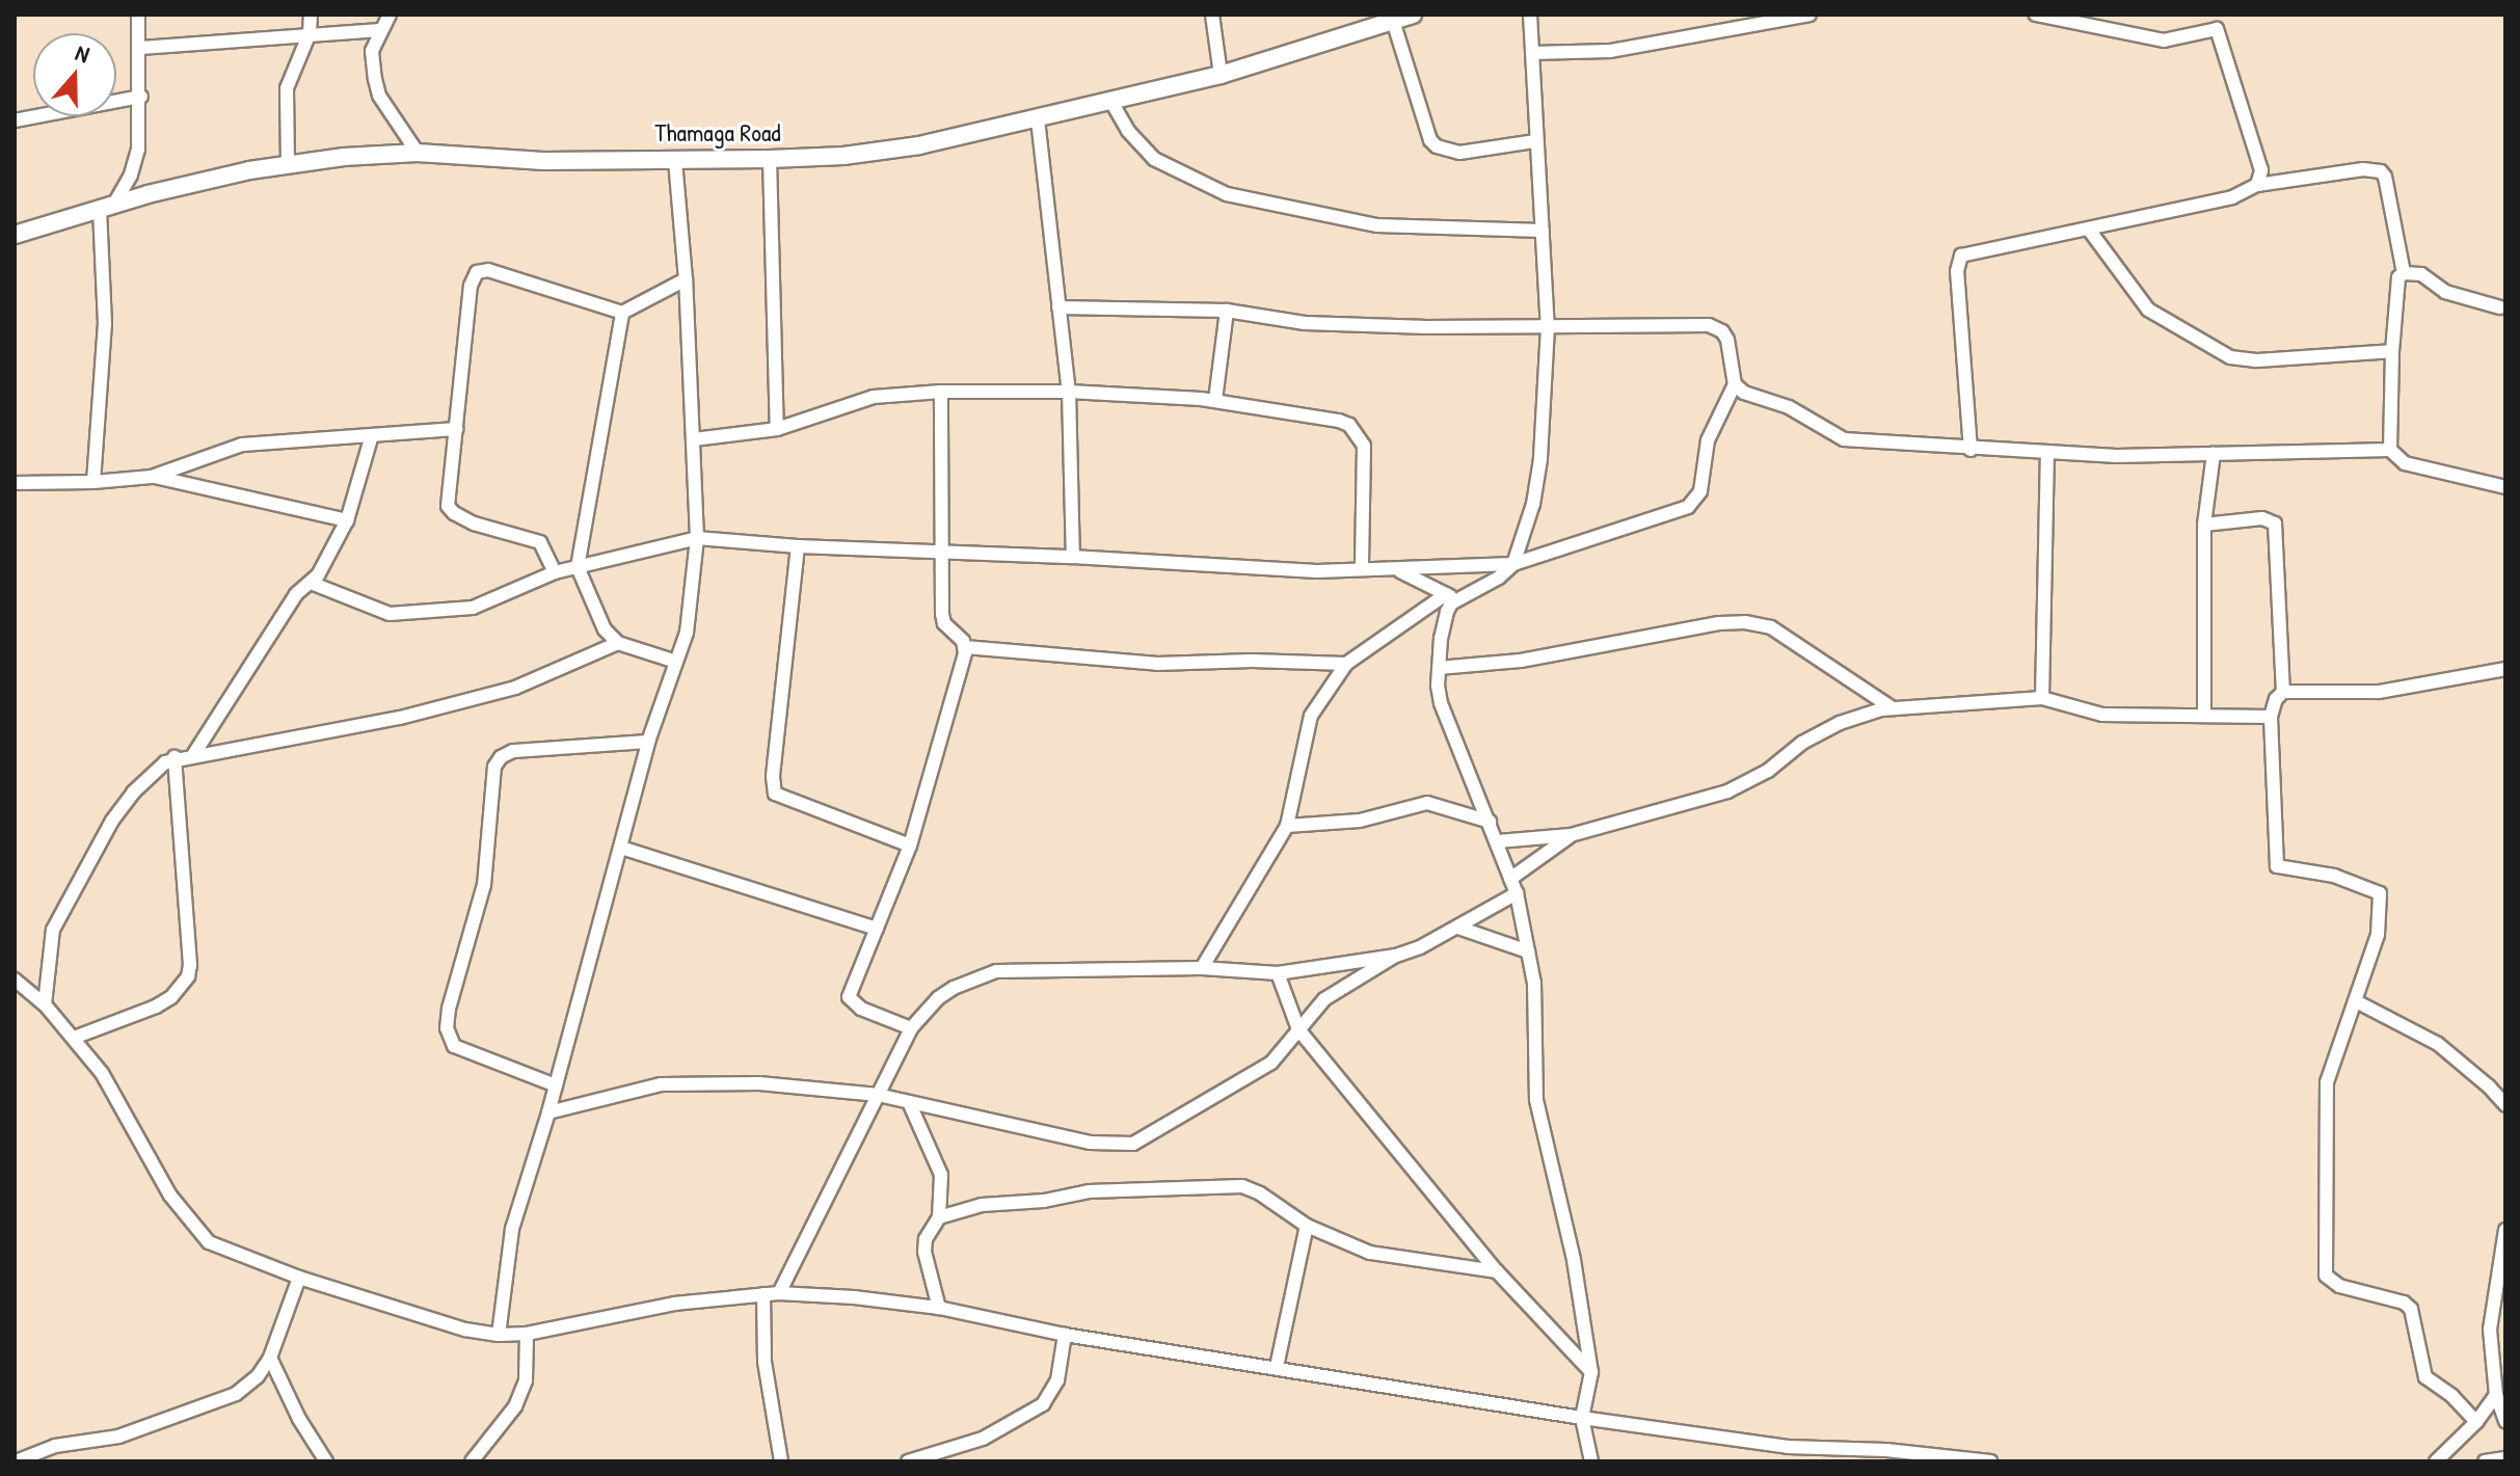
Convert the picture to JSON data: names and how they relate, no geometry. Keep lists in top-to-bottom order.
{
  "streets": {
    "main road": ["Thamaga Road"]
  },
  "north": "top"
}
